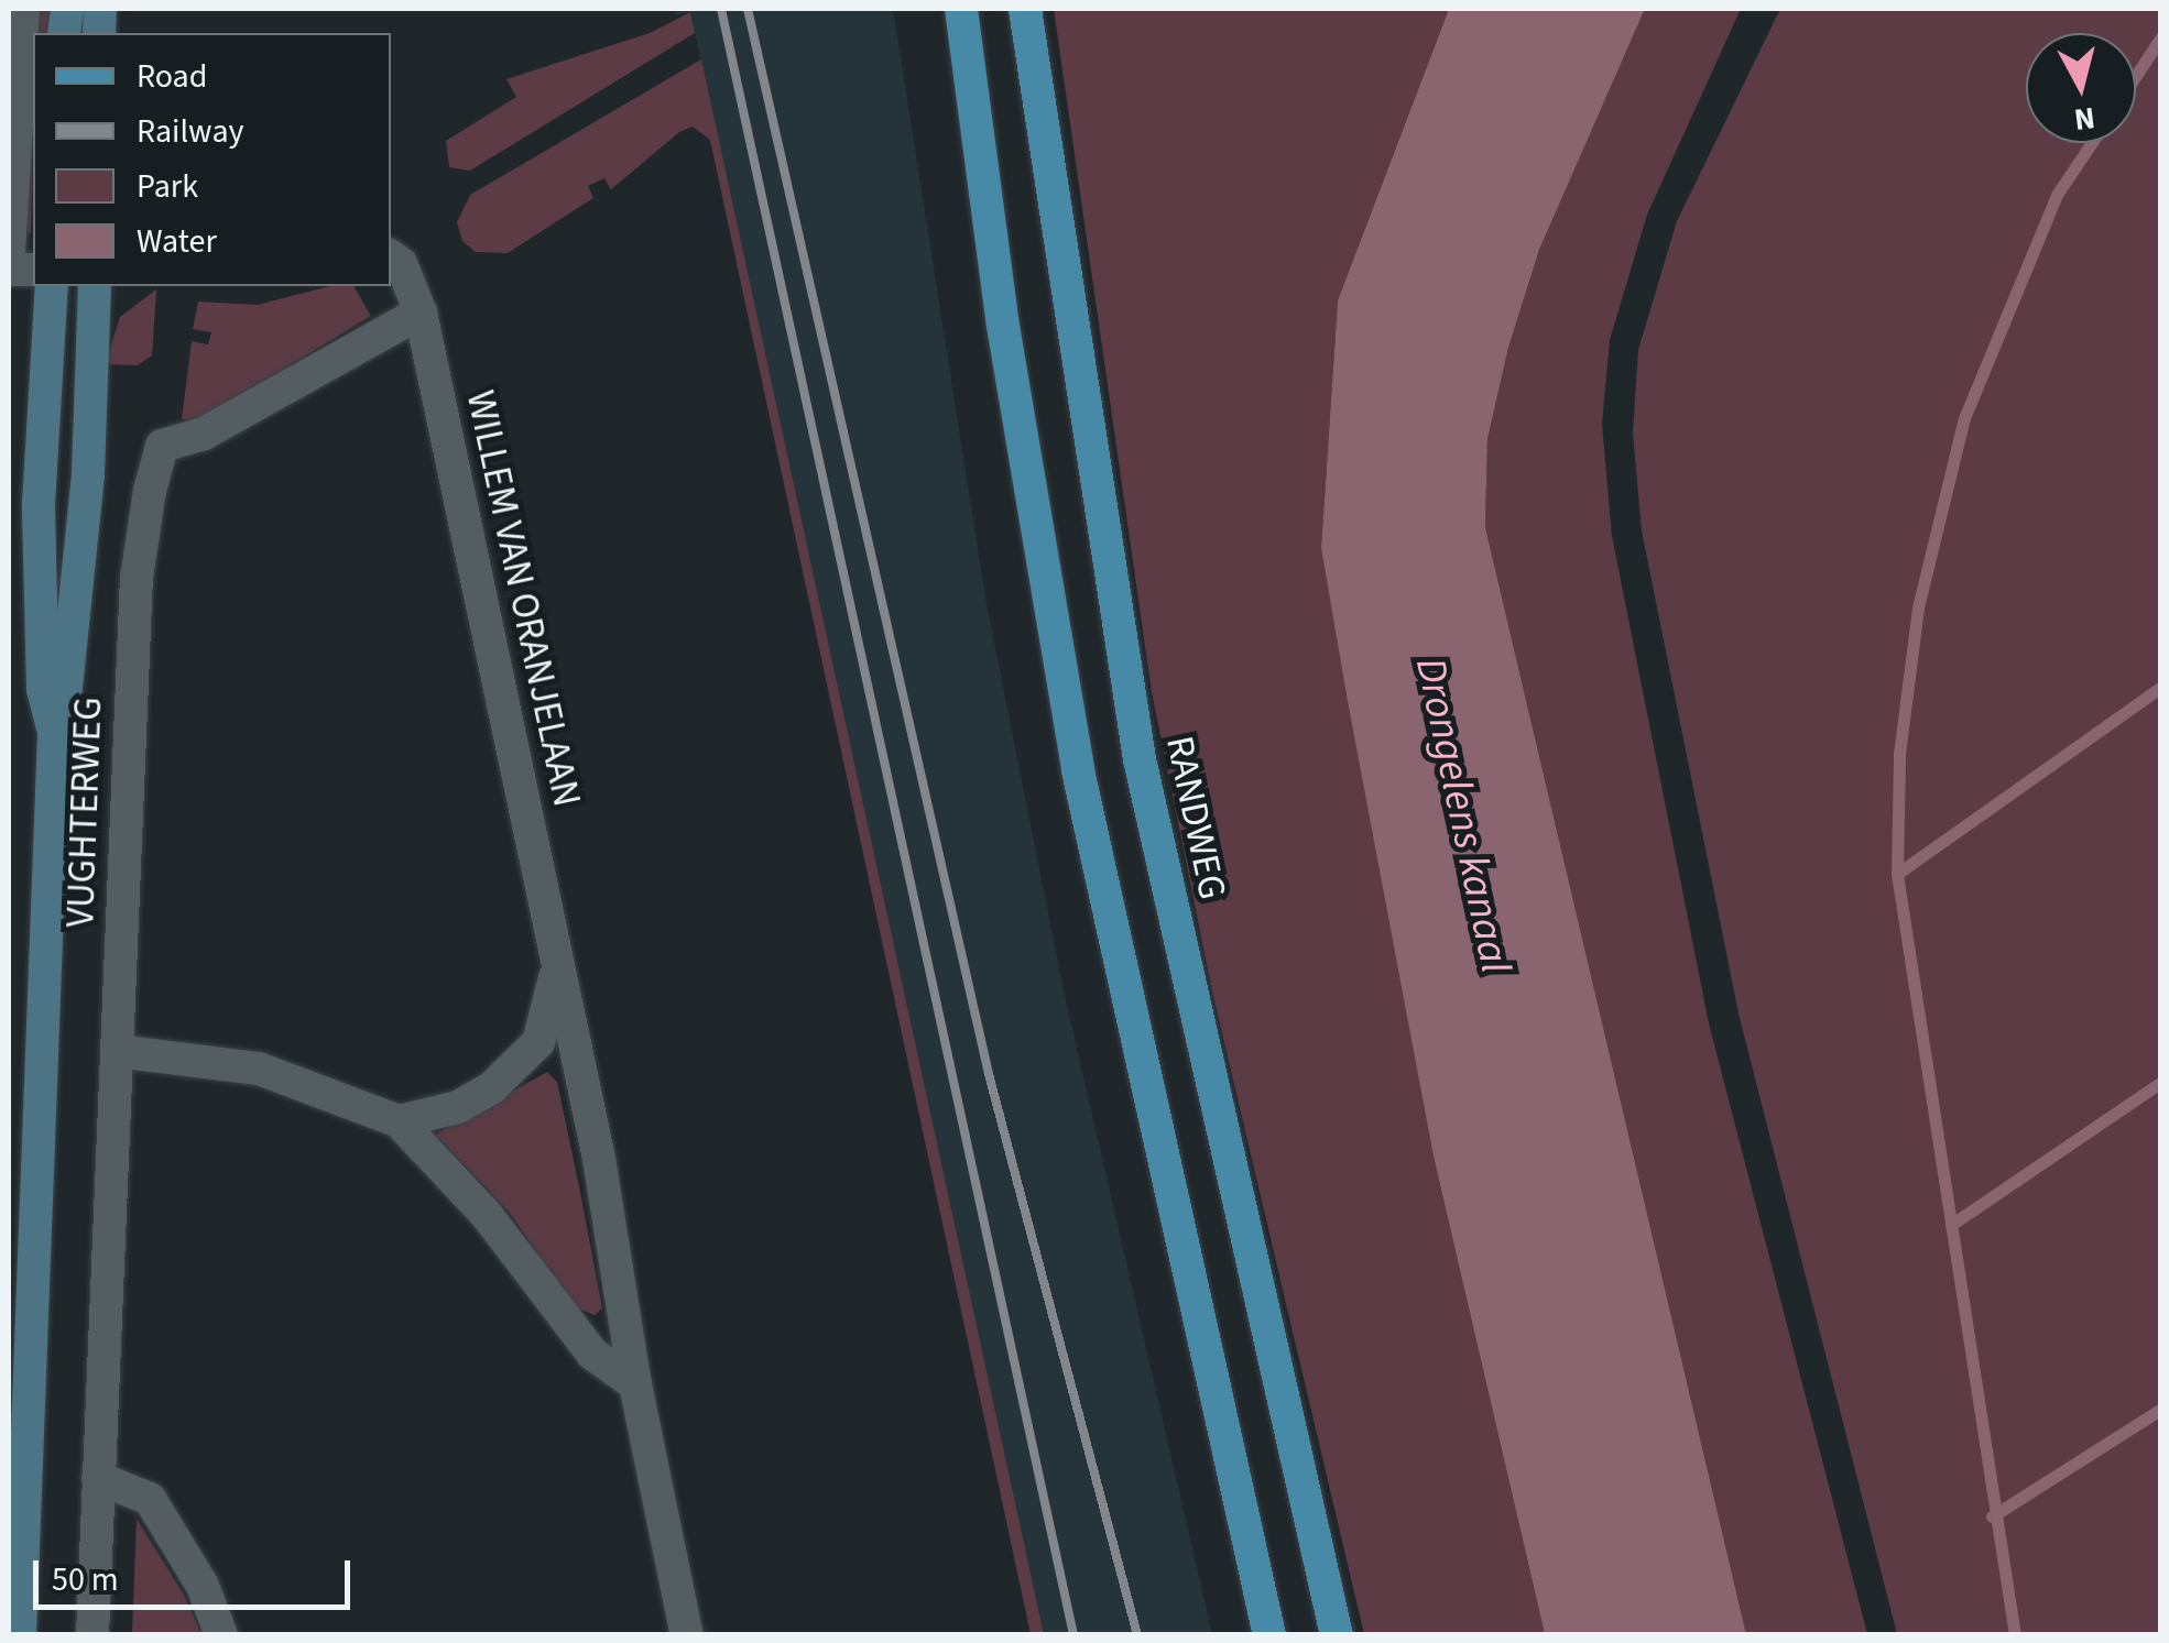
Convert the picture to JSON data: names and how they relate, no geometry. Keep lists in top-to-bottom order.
{
  "streets": {
    "main road": ["VUGHTERWEG", "RANDWEG"],
    "street": ["WILLEM VAN ORANJELAAN"]
  },
  "crossings": [
    ["WILLEM VAN ORANJELAAN", "VUGHTERWEG"]
  ],
  "water": ["Drongelens kanaal"],
  "legend": [
    "Road",
    "Railway",
    "Park",
    "Water"
  ],
  "scale_bar": "50 m",
  "north": "bottom"
}
